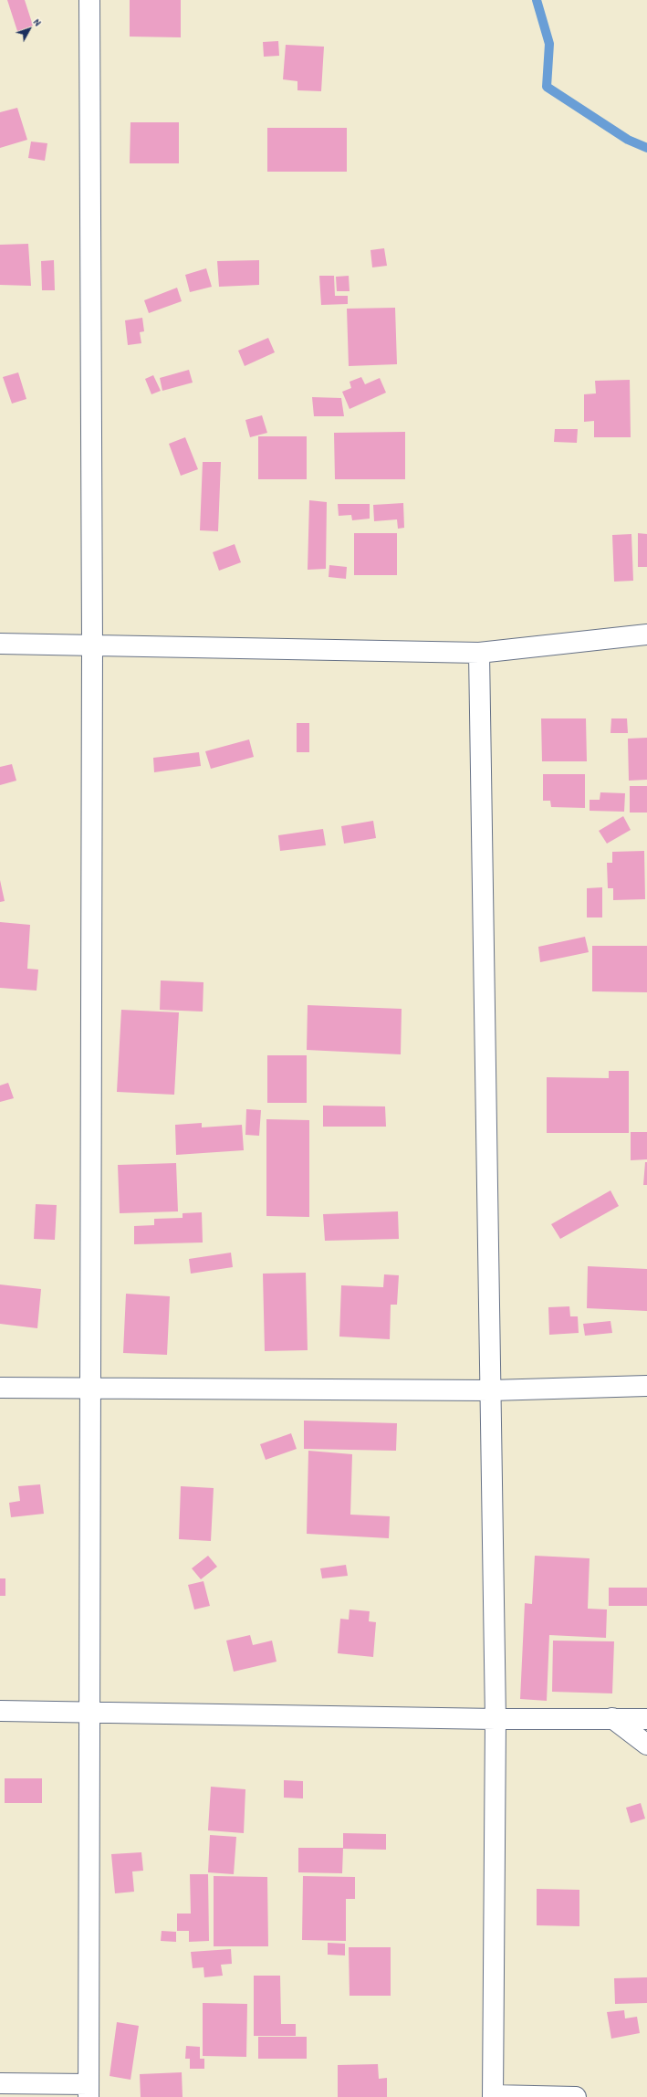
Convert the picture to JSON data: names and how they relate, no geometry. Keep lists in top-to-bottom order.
{
  "north": "top right"
}
